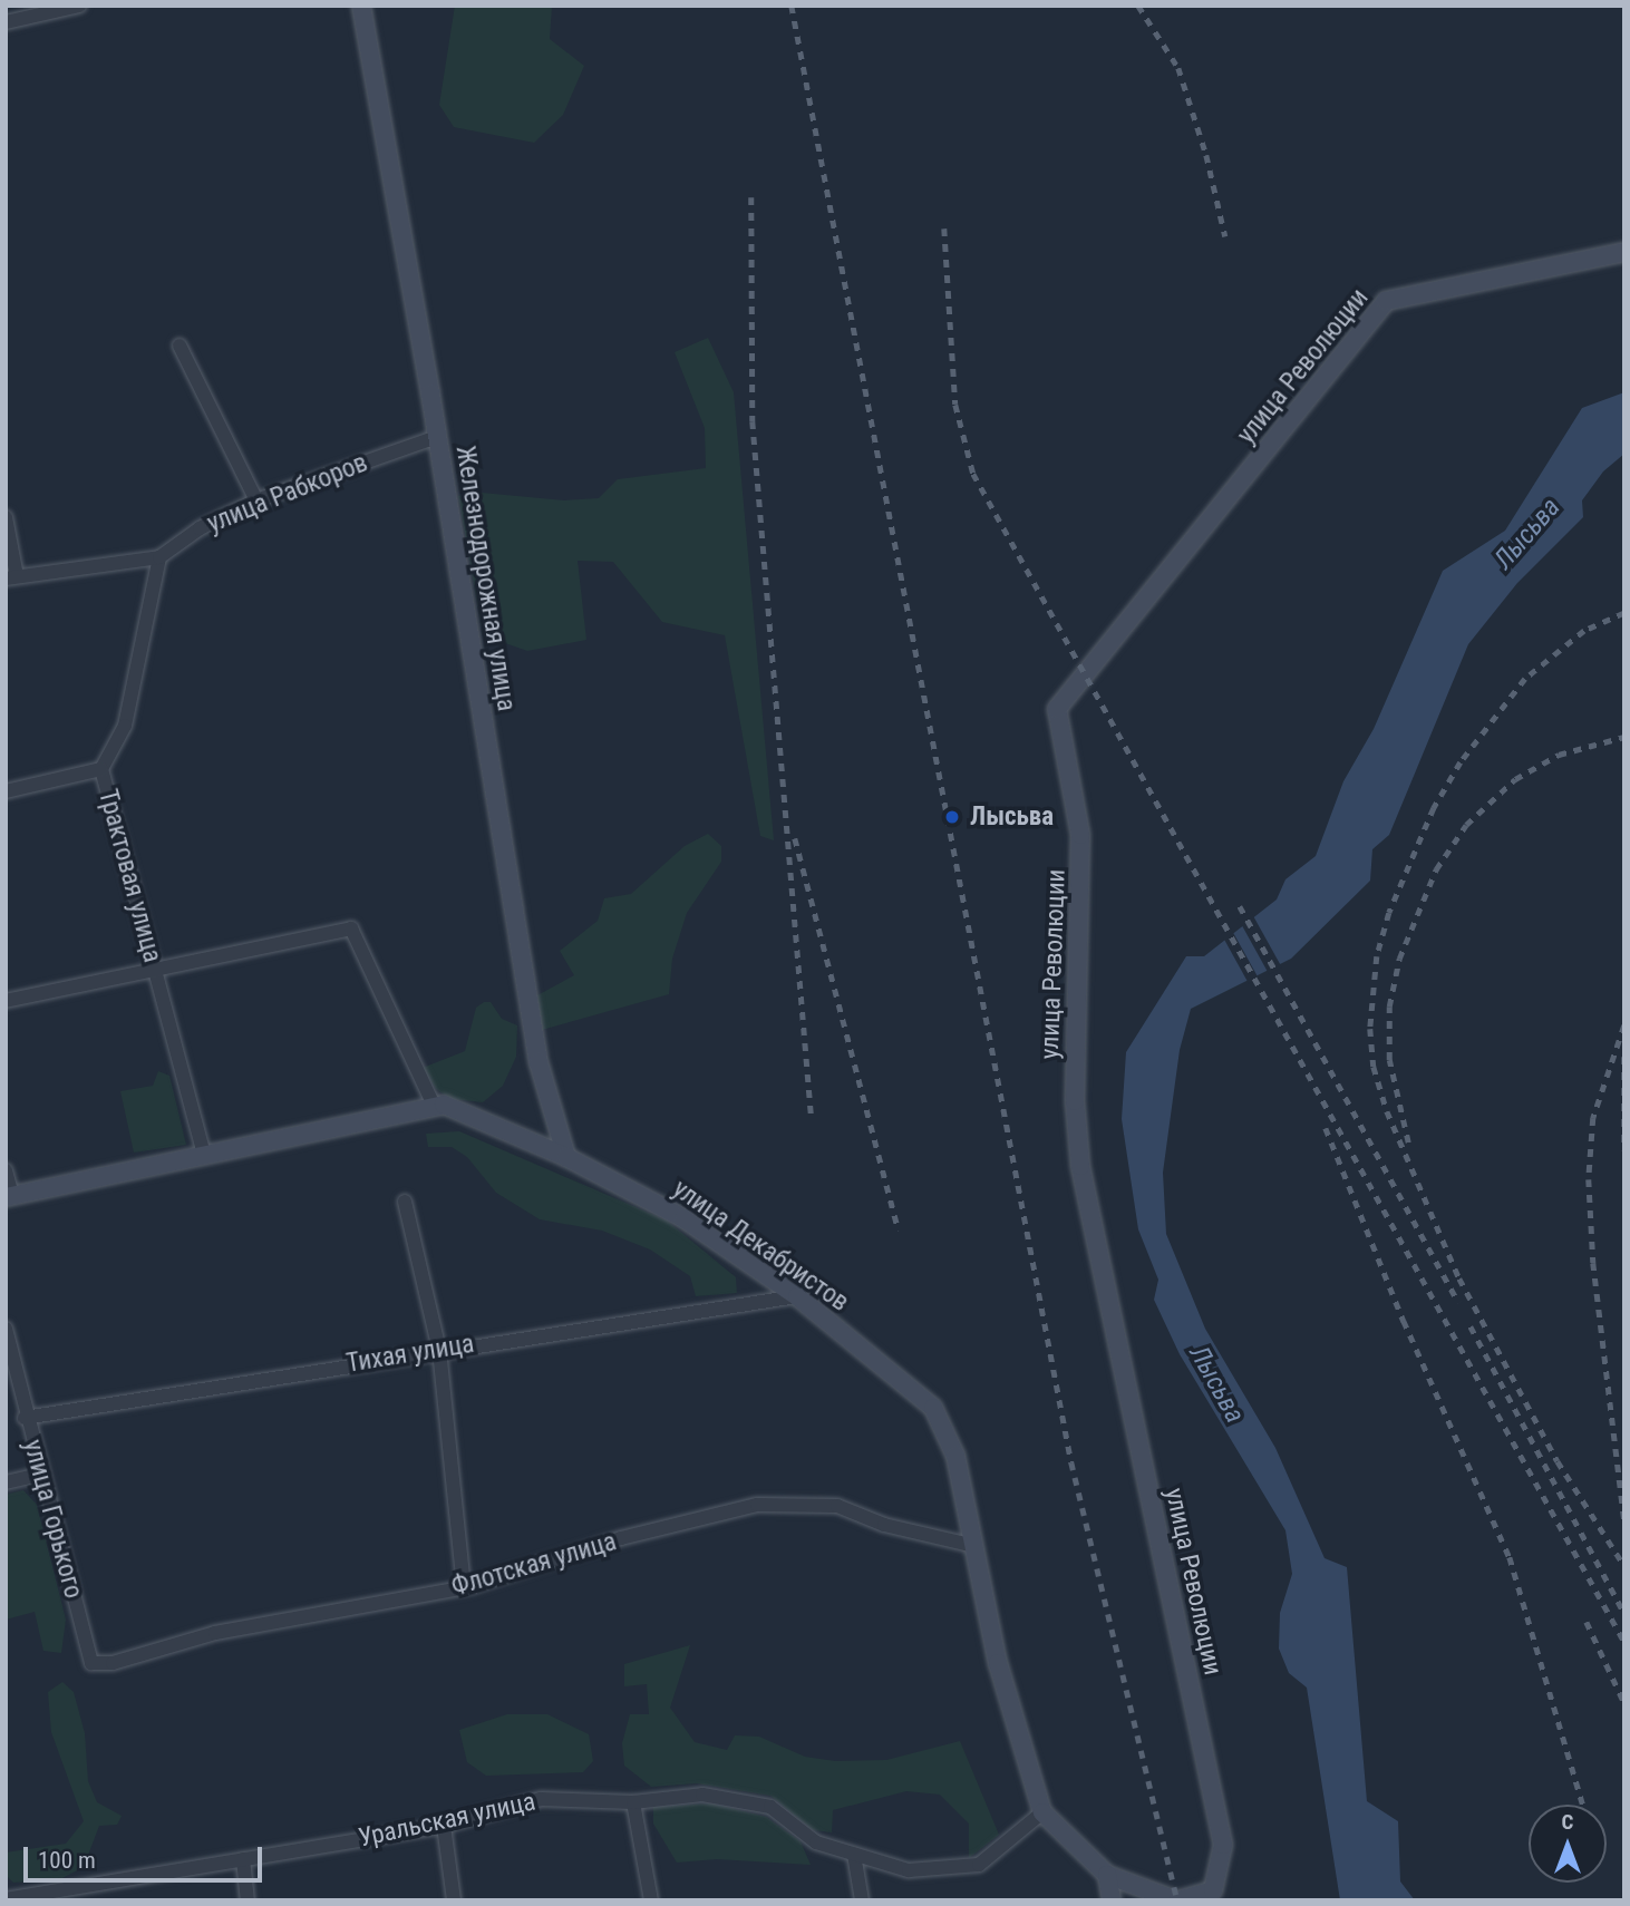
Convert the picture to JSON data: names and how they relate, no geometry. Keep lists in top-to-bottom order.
{
  "streets": {
    "street": [
      "улица Революции",
      "улица Рабкоров",
      "Железнодорожная улица",
      "Трактовая улица",
      "улица Декабристов",
      "Тихая улица",
      "улица Горького",
      "Флотская улица",
      "Уральская улица"
    ]
  },
  "crossings": [
    ["улица Революции", "улица Декабристов"],
    ["улица Рабкоров", "Железнодорожная улица"],
    ["улица Рабкоров", "Трактовая улица"],
    ["Железнодорожная улица", "улица Декабристов"],
    ["Трактовая улица", "улица Декабристов"],
    ["улица Декабристов", "Тихая улица"],
    ["улица Декабристов", "Флотская улица"],
    ["улица Декабристов", "Уральская улица"],
    ["Тихая улица", "улица Горького"],
    ["улица Горького", "Флотская улица"]
  ],
  "water": ["Лысьва"],
  "places": ["Лысьва"],
  "scale_bar": "100 m",
  "north": "top"
}
